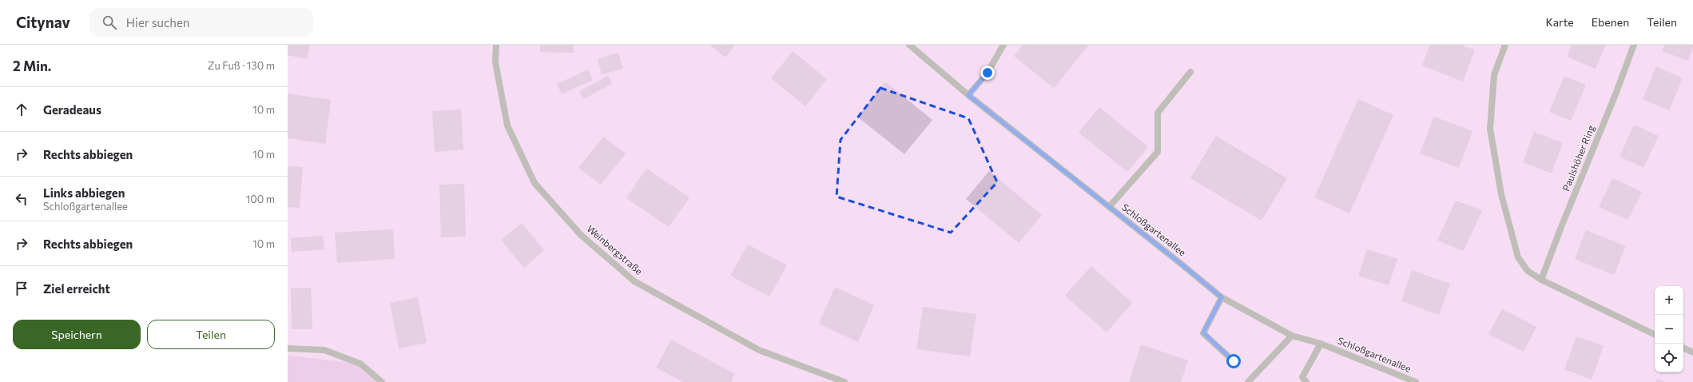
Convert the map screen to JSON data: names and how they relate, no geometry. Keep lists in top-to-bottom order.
{
  "streets": {
    "street": ["Paulshöher Ring", "Schloßgartenallee", "Weinbergstraße"]
  },
  "page": {
    "header": "Citynav",
    "search": "Hier suchen",
    "nav": ["Karte", "Ebenen", "Teilen"],
    "heading": ["2 Min.", "Zu Fuß · 130 m"],
    "list": [
      ["Geradeaus", "10 m"],
      ["Rechts abbiegen", "10 m"],
      ["Links abbiegen", "Schloßgartenallee", "100 m"],
      ["Rechts abbiegen", "10 m"],
      "Ziel erreicht"
    ],
    "map_buttons": ["+", "−"],
    "buttons": ["Speichern", "Teilen"]
  }
}
